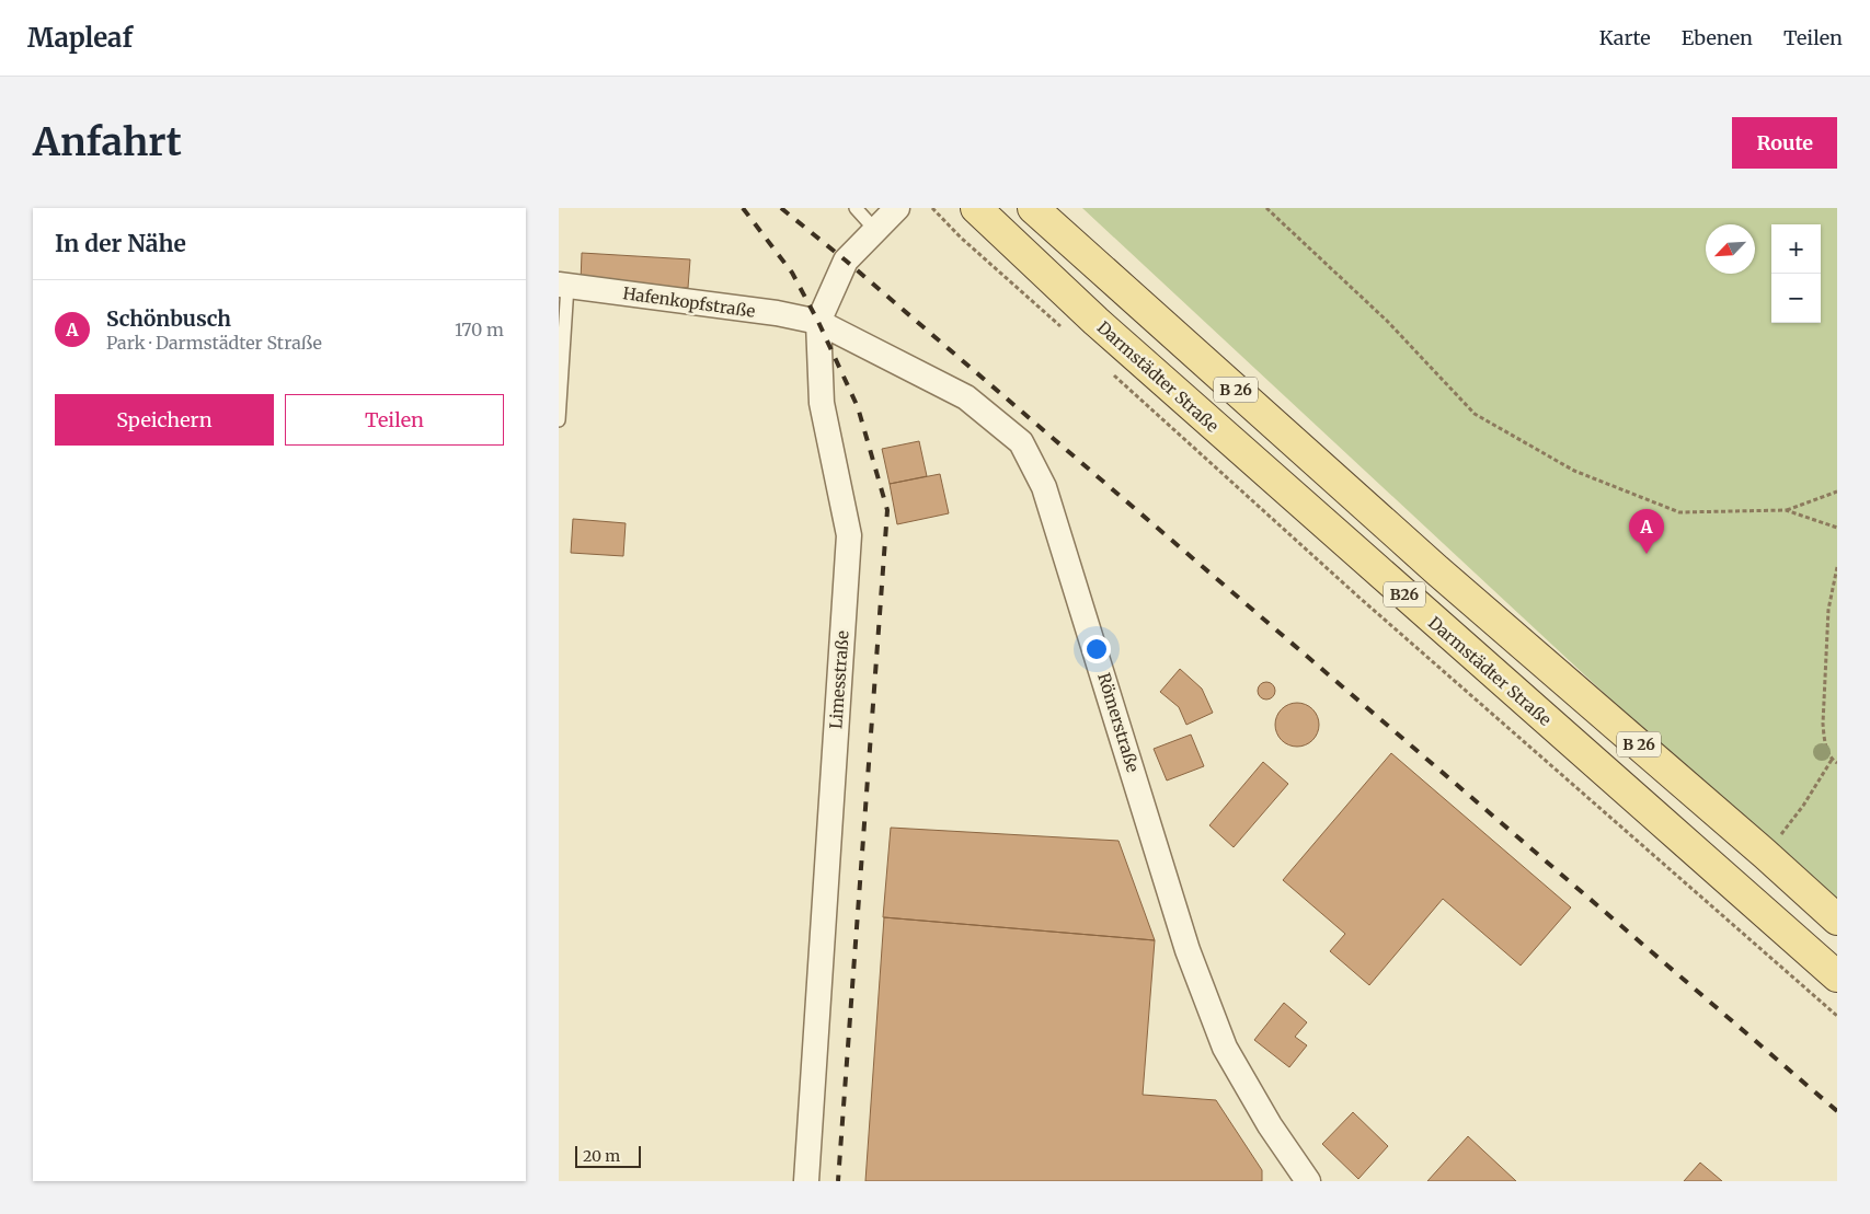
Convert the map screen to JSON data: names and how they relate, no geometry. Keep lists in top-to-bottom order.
{
  "streets": {
    "main road": ["Darmstädter Straße", "B 26", "B26"],
    "street": ["Hafenkopfstraße", "Limesstraße", "Römerstraße"]
  },
  "crossings": [
    ["Hafenkopfstraße", "Limesstraße"],
    ["Hafenkopfstraße", "Römerstraße"],
    ["Limesstraße", "Römerstraße"]
  ],
  "scale_bar": "20 m",
  "north": "bottom left",
  "page": {
    "header": "Mapleaf",
    "nav": ["Karte", "Ebenen", "Teilen"],
    "buttons": [
      "Route",
      ["Speichern", "Teilen"]
    ],
    "title": "Anfahrt",
    "heading": "In der Nähe",
    "map_buttons": ["+", "−"],
    "list": [
      {
        "mark": "A",
        "name": "Schönbusch",
        "note": "Park · Darmstädter Straße",
        "value": "170 m"
      }
    ],
    "pins": "A",
    "scale": "20 m"
  }
}
